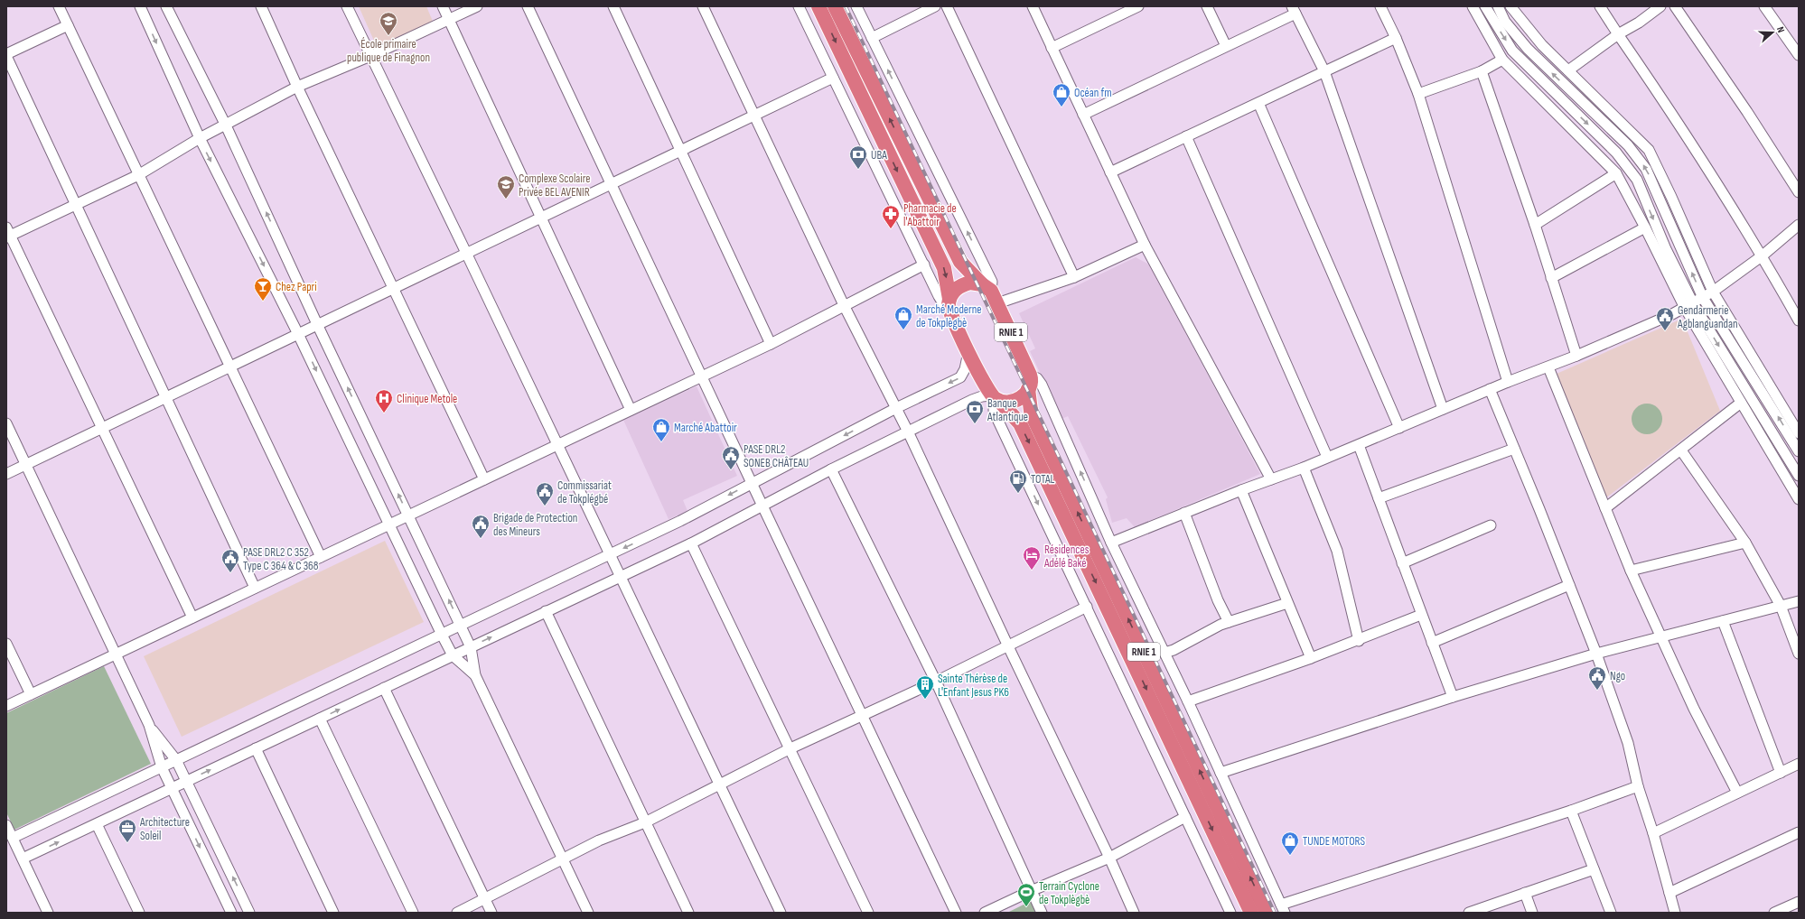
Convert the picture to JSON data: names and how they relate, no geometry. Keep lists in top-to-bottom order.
{
  "streets": {
    "highway": ["RNIE 1"]
  },
  "places": {
    "school or university": ["École primaire publique de Finagnon", "Complexe Scolaire Privée BEL AVENIR"],
    "shop": [
      "Océan fm",
      "Marché Moderne de Tokplègbè",
      "Marché Abattoir",
      "TUNDE MOTORS"
    ],
    "bank": ["UBA", "Banque Atlantique"],
    "pharmacy": ["Pharmacie de l'Abattoir"],
    "bar": ["Chez Papri"],
    "public building": [
      "Gendarmerie Agblanguandan",
      "PASE DRL2 SONEB CHÂTEAU",
      "Commissariat de Tokplégbé",
      "Brigade de Protection des Mineurs",
      "PASE DRL2 C 352 Type C 364 & C 368",
      "Ngo"
    ],
    "hospital": ["Clinique Metole"],
    "fuel station": ["TOTAL"],
    "hotel": ["Résidences Adélé Baké"],
    "building": ["Sainte Thérèse de L'Enfant Jesus PK6"],
    "office": ["Architecture Soleil"],
    "sports": ["Terrain Cyclone de Tokplègbè"]
  },
  "north": "right"
}
